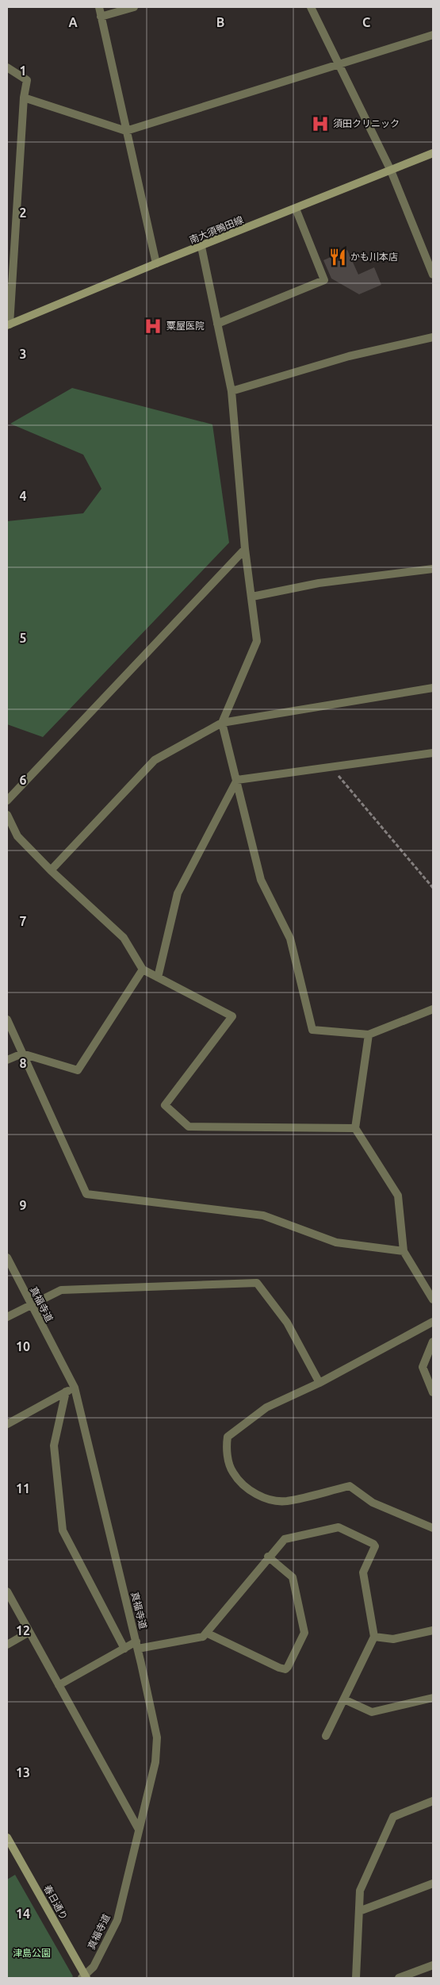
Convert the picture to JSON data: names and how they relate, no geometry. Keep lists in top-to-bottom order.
{
  "streets": {
    "main road": ["南大須鴨田線", "春日通り"],
    "street": ["真福寺道"]
  },
  "crossings": [
    ["真福寺道", "春日通り"]
  ],
  "parks": ["津島公園"],
  "places": {
    "hospital": ["須田クリニック", "粟屋医院"],
    "restaurant": ["かも川本店"]
  },
  "grid": {
    "columns": ["A", "B", "C"],
    "rows": [
      "1",
      "2",
      "3",
      "4",
      "5",
      "6",
      "7",
      "8",
      "9",
      "10",
      "11",
      "12",
      "13",
      "14"
    ]
  }
}
